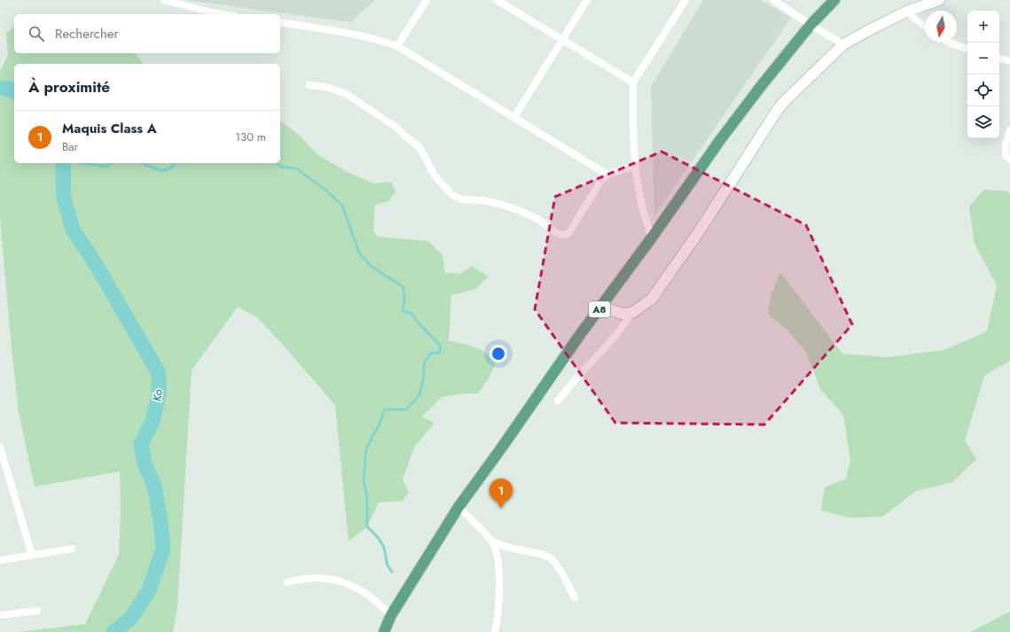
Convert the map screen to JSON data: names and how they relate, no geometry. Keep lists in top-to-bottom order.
{
  "streets": {
    "main road": ["A8"]
  },
  "water": ["Ko"],
  "north": "bottom",
  "page": {
    "map_buttons": ["+", "−"],
    "search": "Rechercher",
    "heading": "À proximité",
    "list": [
      {
        "mark": "1",
        "name": "Maquis Class A",
        "note": "Bar",
        "value": "130 m"
      }
    ],
    "pins": "1"
  }
}
